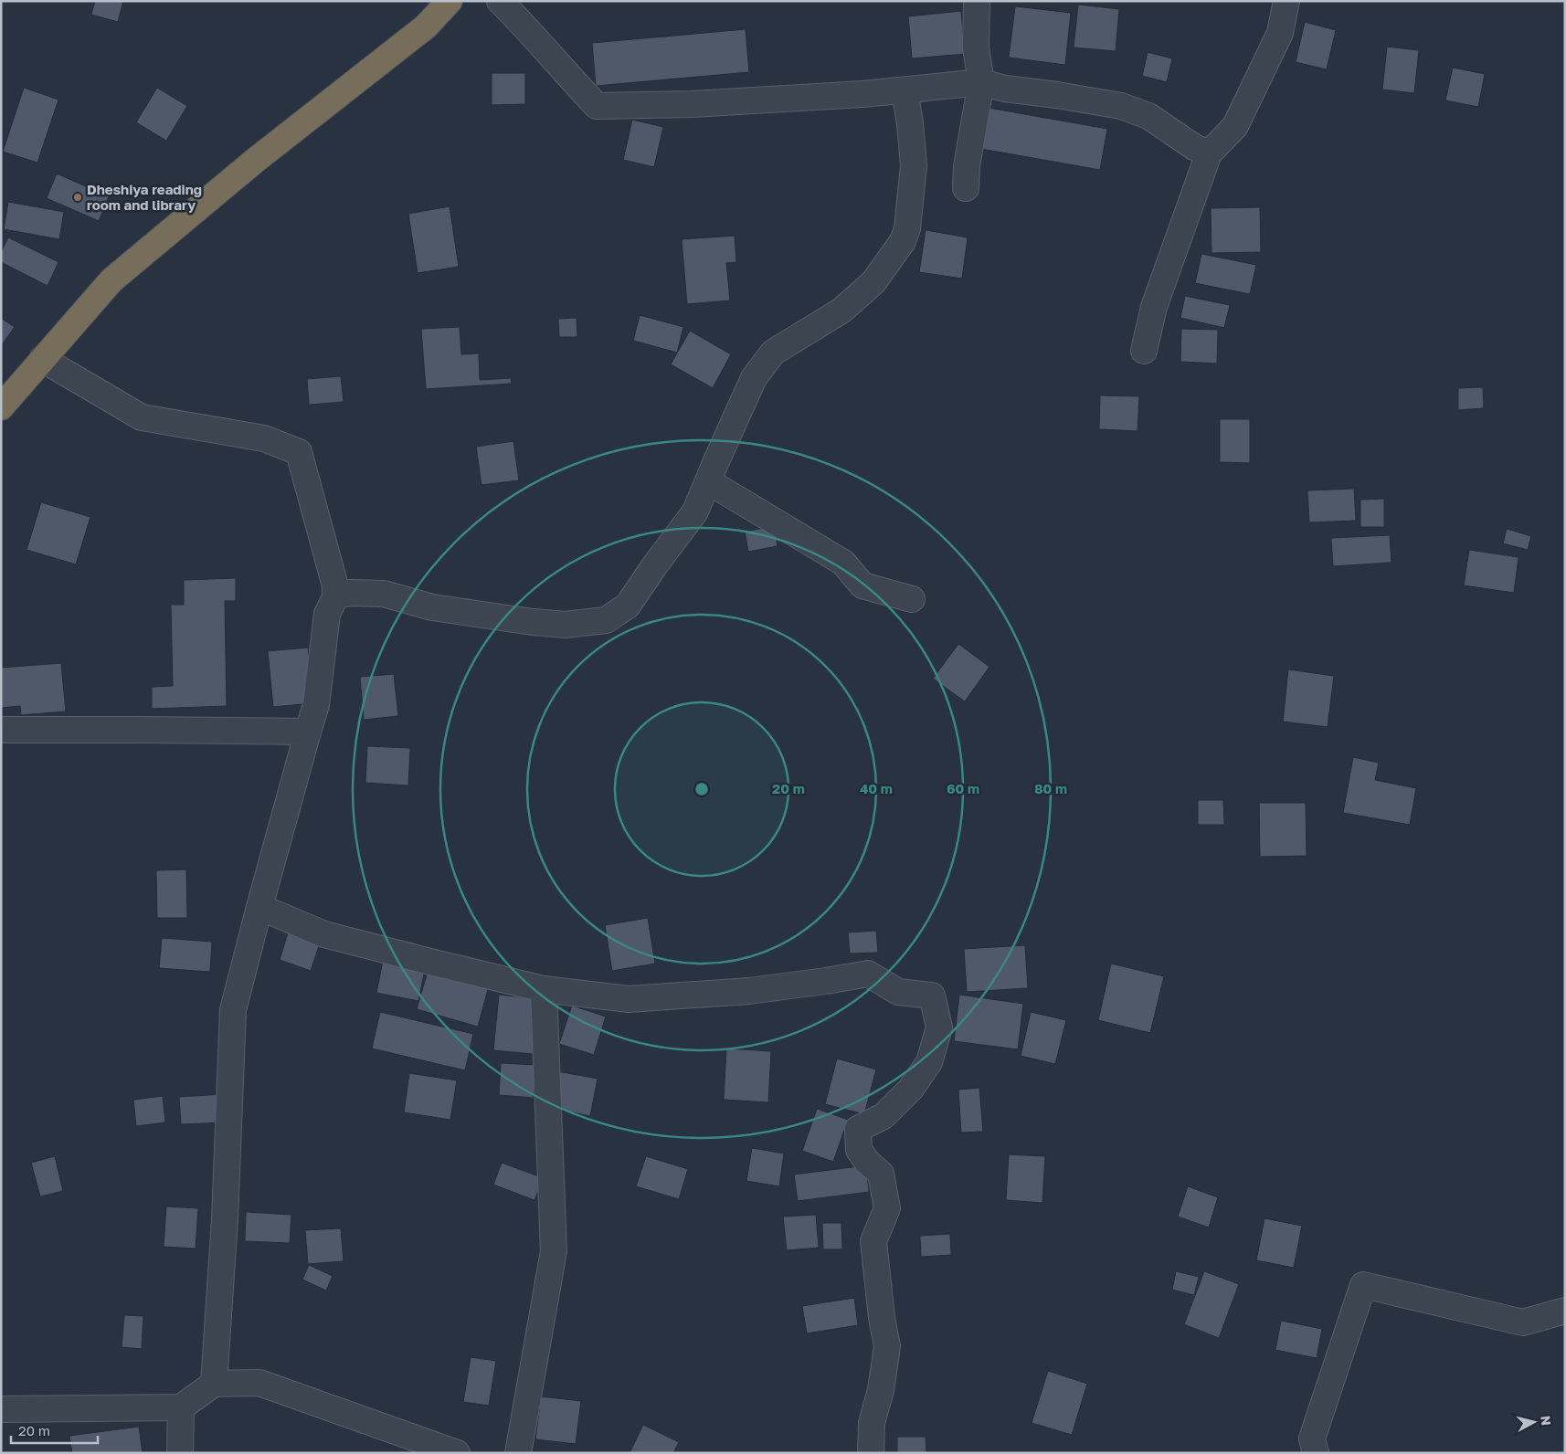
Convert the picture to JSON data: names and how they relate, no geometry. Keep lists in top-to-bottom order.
{
  "places": ["Dheshiya reading room and library"],
  "scale_bar": "20 m",
  "north": "right",
  "rings": [
    "20 m",
    "40 m",
    "60 m",
    "80 m"
  ]
}
